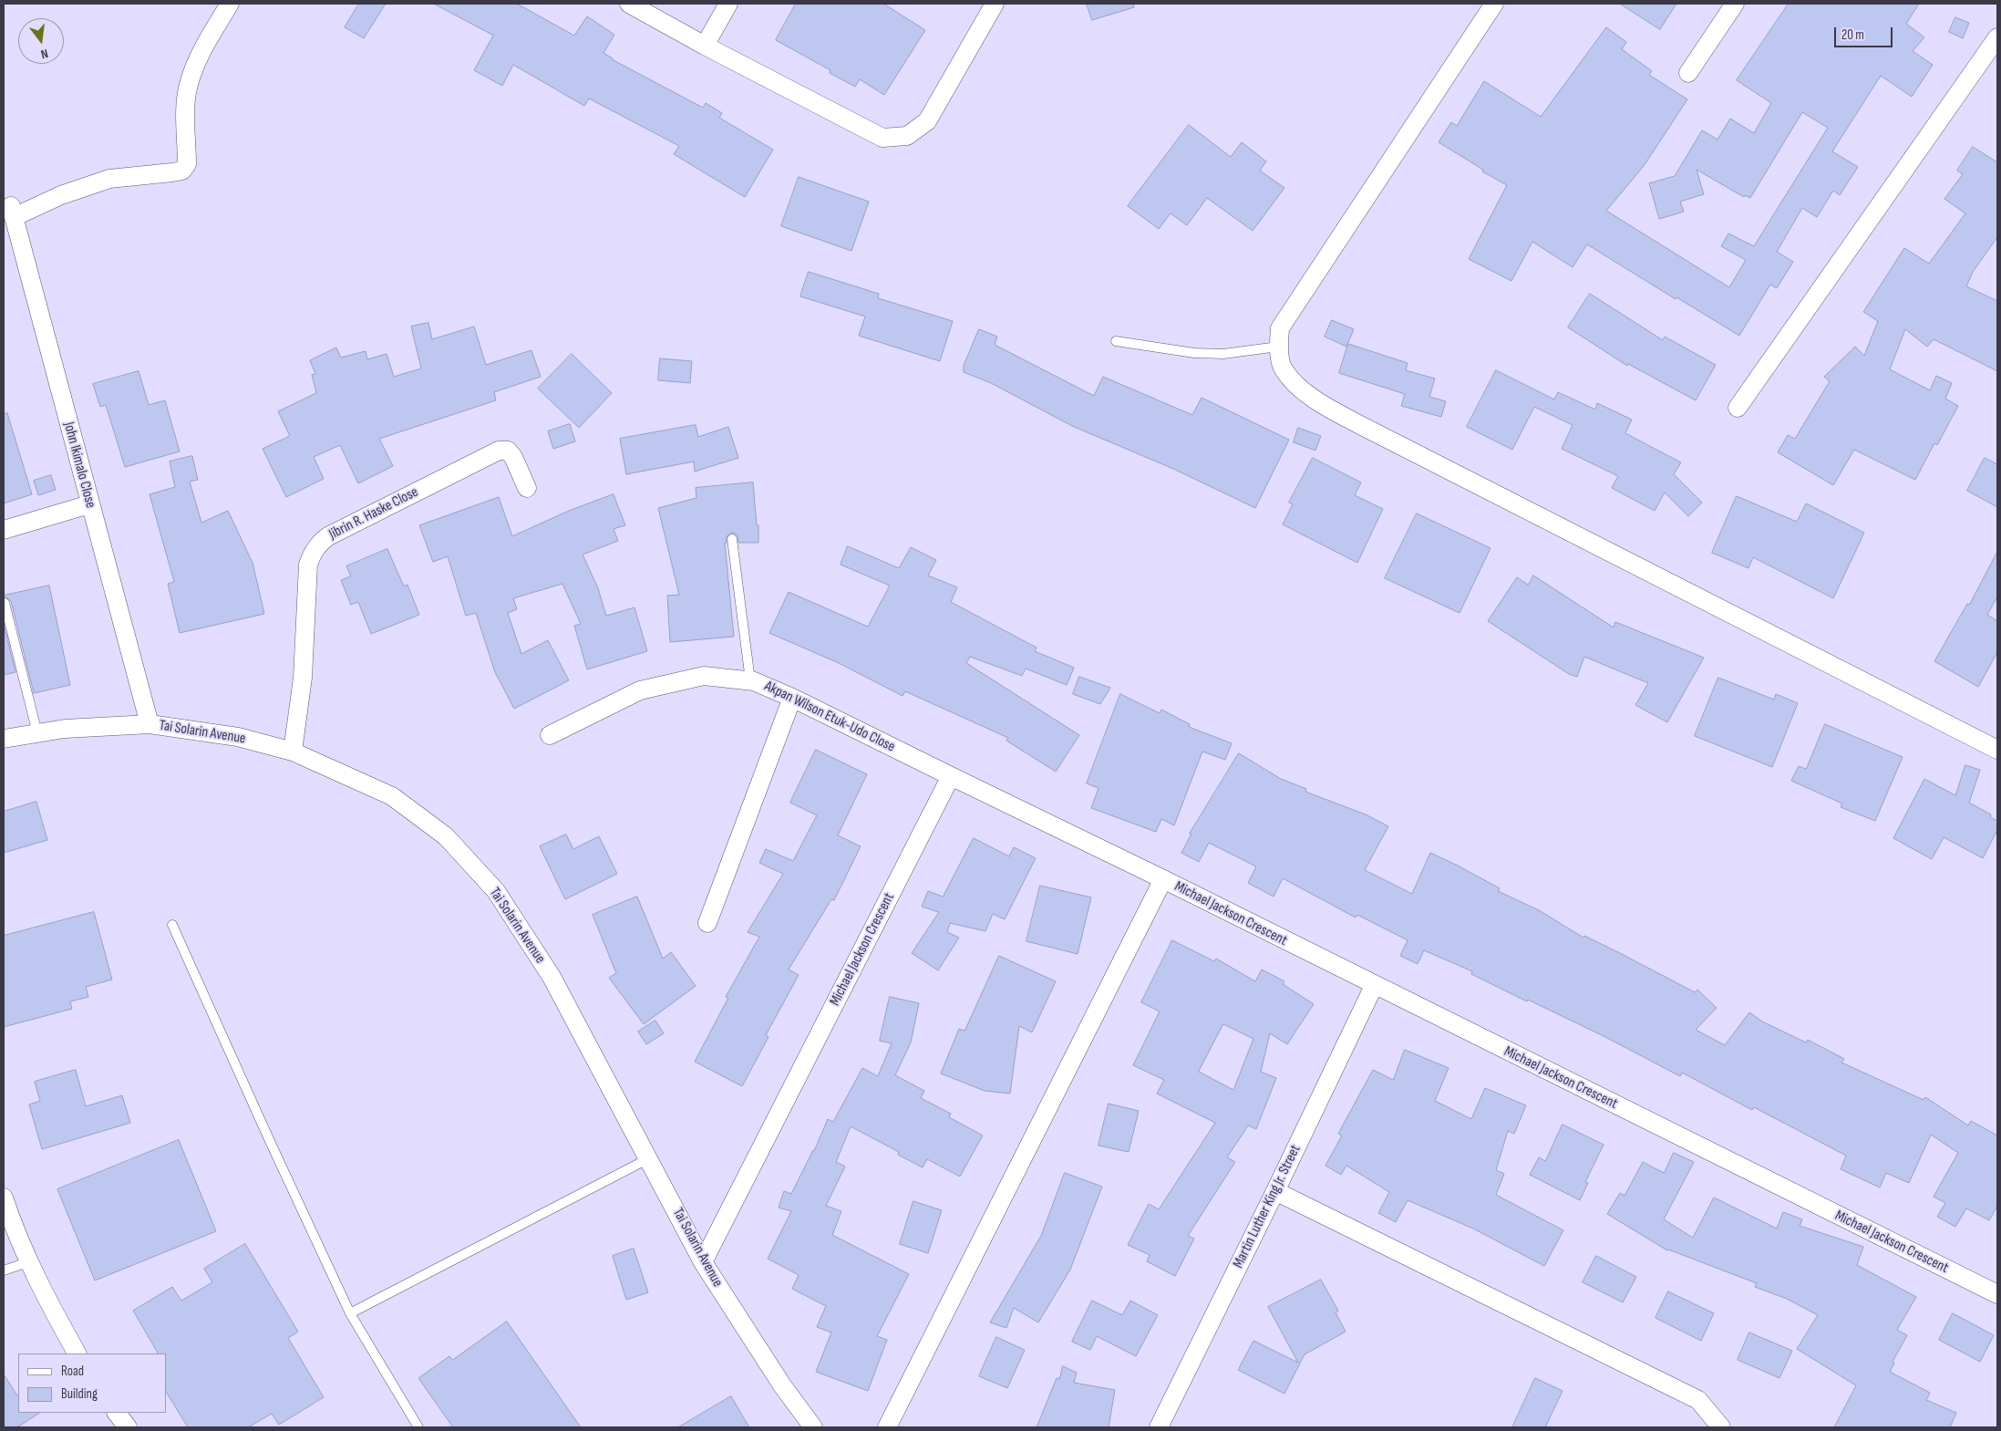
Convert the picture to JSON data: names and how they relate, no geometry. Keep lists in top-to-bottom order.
{
  "streets": {
    "street": [
      "John Ikimalo Close",
      "Jibrin R. Haske Close",
      "Akpan Wilson Etuk-Udo Close",
      "Tai Solarin Avenue",
      "Michael Jackson Crescent",
      "Martin Luther King Jr. Street"
    ]
  },
  "crossings": [
    ["John Ikimalo Close", "Tai Solarin Avenue"],
    ["Jibrin R. Haske Close", "Tai Solarin Avenue"],
    ["Akpan Wilson Etuk-Udo Close", "Michael Jackson Crescent"],
    ["Tai Solarin Avenue", "Michael Jackson Crescent"],
    ["Michael Jackson Crescent", "Martin Luther King Jr. Street"]
  ],
  "legend": ["Road", "Building"],
  "scale_bar": "20 m",
  "north": "bottom"
}
